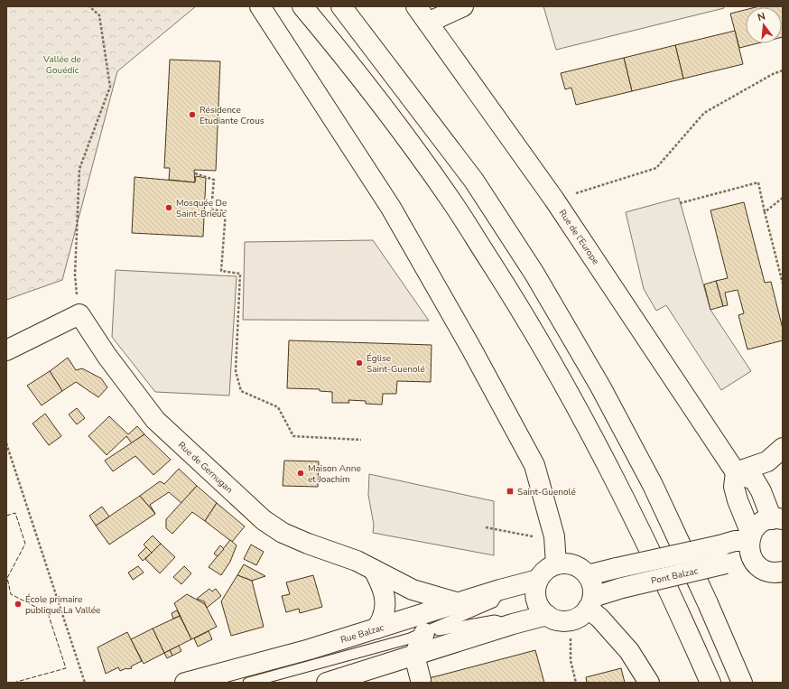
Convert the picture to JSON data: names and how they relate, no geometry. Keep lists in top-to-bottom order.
{
  "streets": {
    "main road": [
      "Rue de l'Europe",
      "Rue de Gernugan",
      "Pont Balzac",
      "Rue Balzac"
    ]
  },
  "crossings": [
    ["Rue de Gernugan", "Rue Balzac"],
    ["Pont Balzac", "Rue Balzac"]
  ],
  "parks": ["Vallée de Gouédic"],
  "places": {
    "other": [
      "Résidence Etudiante Crous",
      "Mosquée De Saint-Brieuc",
      "Église Saint-Guenolé",
      "Maison Anne et Joachim",
      "École primaire publique La Vallée"
    ],
    "transit": ["Saint-Guenolé"]
  },
  "north": "top"
}
